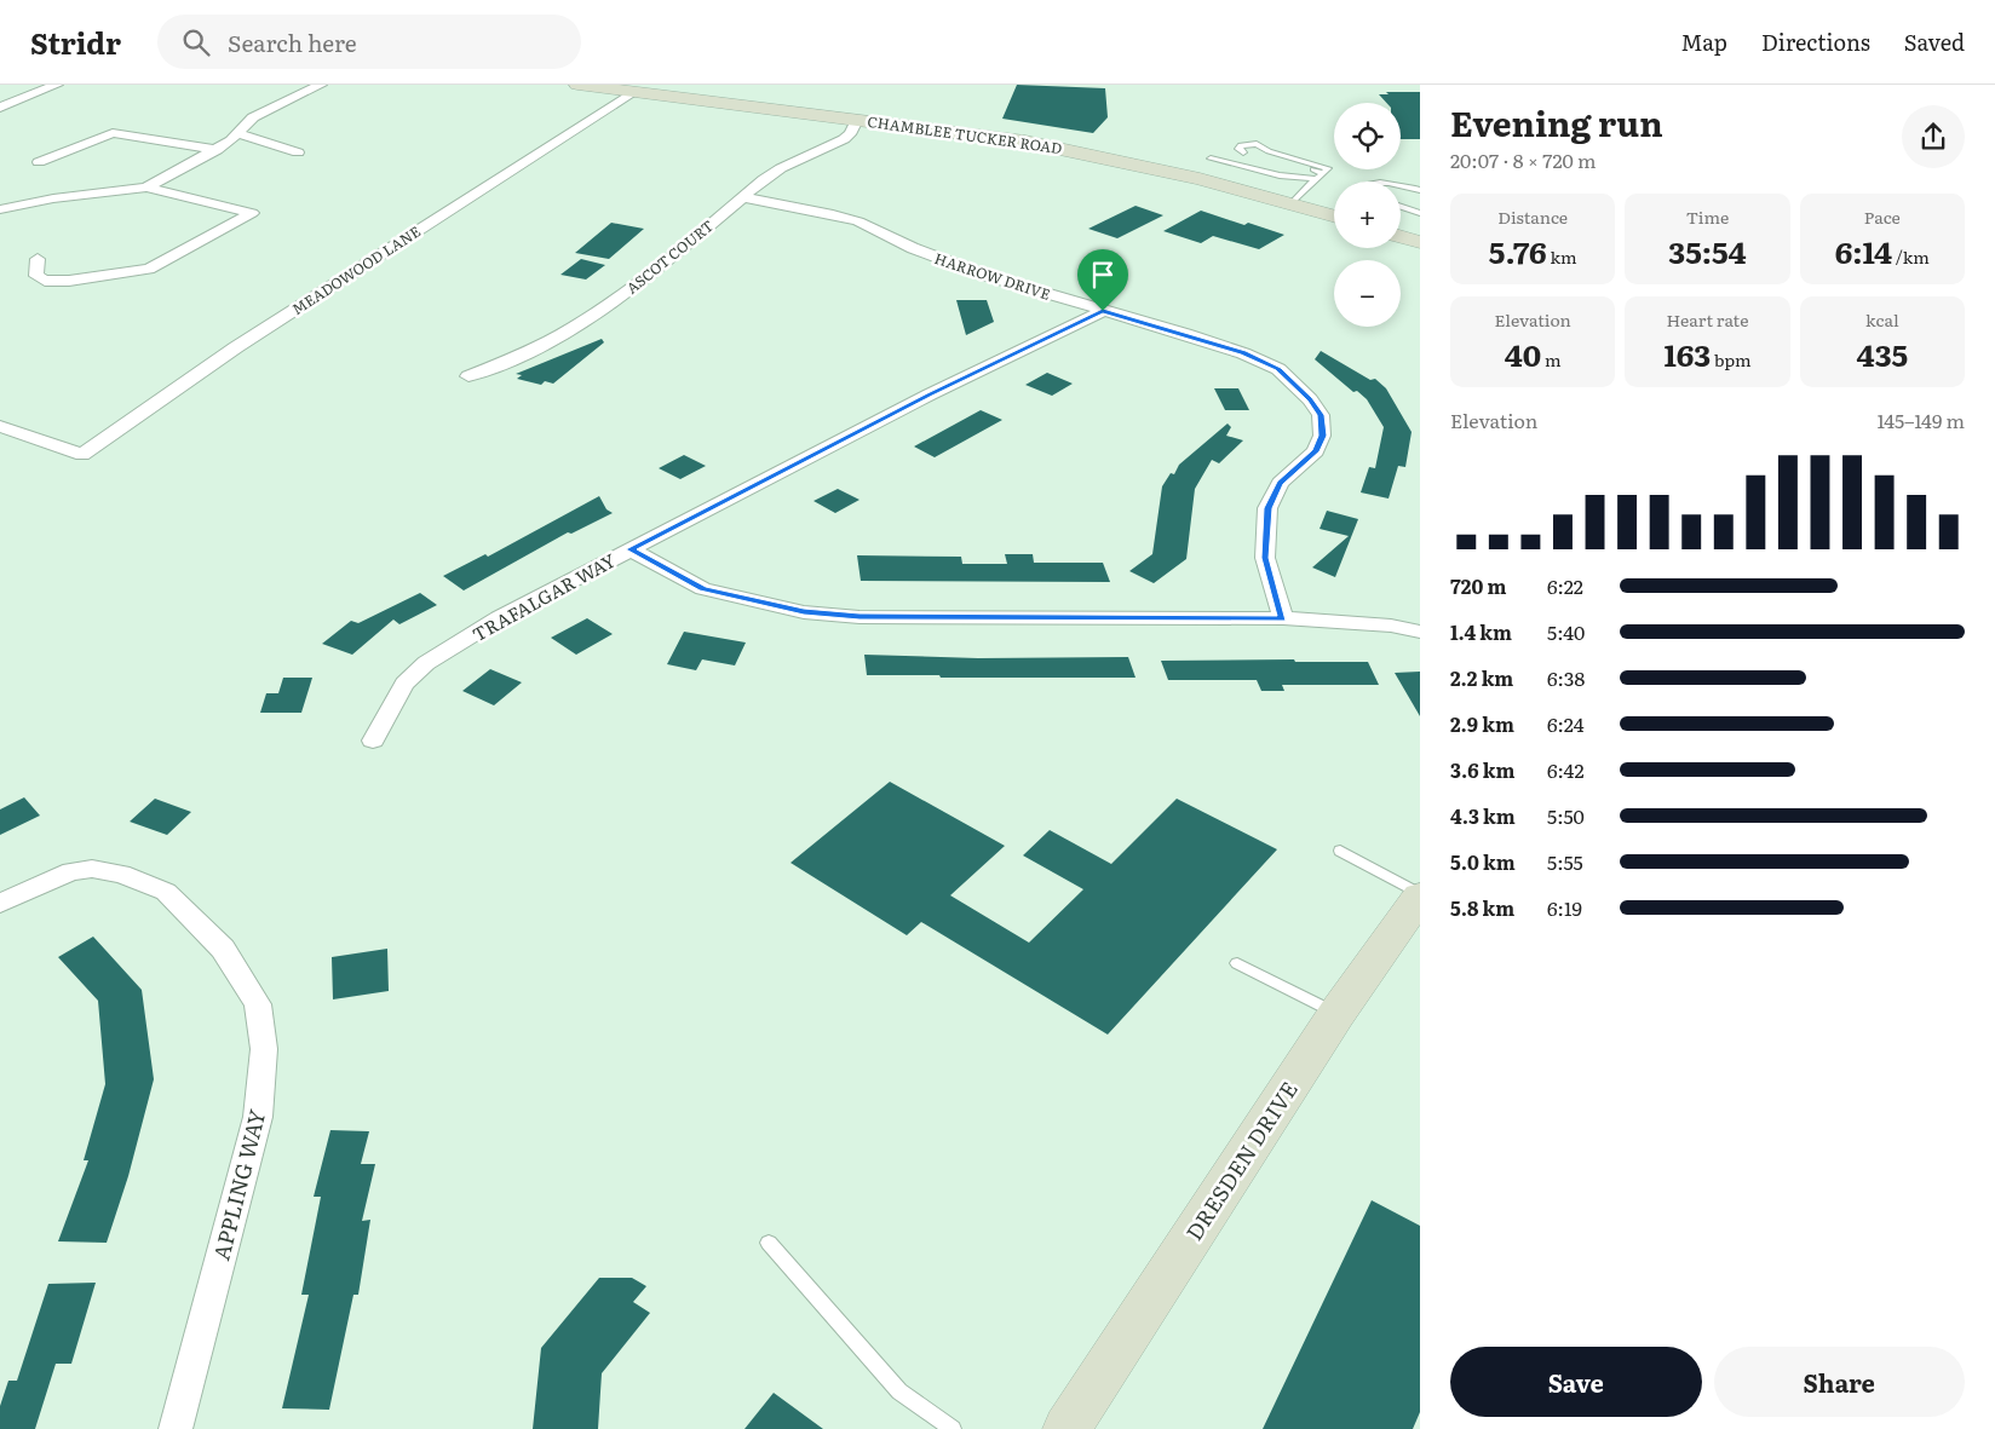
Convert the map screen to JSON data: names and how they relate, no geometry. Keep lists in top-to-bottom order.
{
  "streets": {
    "main road": ["CHAMBLEE TUCKER ROAD", "DRESDEN DRIVE"],
    "street": [
      "ASCOT COURT",
      "MEADOWOOD LANE",
      "HARROW DRIVE",
      "TRAFALGAR WAY",
      "APPLING WAY"
    ]
  },
  "crossings": [
    ["CHAMBLEE TUCKER ROAD", "ASCOT COURT"],
    ["CHAMBLEE TUCKER ROAD", "MEADOWOOD LANE"],
    ["ASCOT COURT", "HARROW DRIVE"],
    ["HARROW DRIVE", "TRAFALGAR WAY"]
  ],
  "page": {
    "header": "Stridr",
    "search": "Search here",
    "nav": ["Map", "Directions", "Saved"],
    "heading": ["Evening run", "20:07 · 8 × 720 m"],
    "map_buttons": ["+", "−"],
    "stats": [
      ["Distance", "5.76 km"],
      ["Time", "35:54"],
      ["Pace", "6:14 /km"],
      ["Elevation", "40 m"],
      ["Heart rate", "163 bpm"],
      ["kcal", "435"]
    ],
    "chart": ["Elevation", "145–149 m"],
    "list": [
      {
        "name": "720 m",
        "note": "6:22"
      },
      {
        "name": "1.4 km",
        "note": "5:40"
      },
      {
        "name": "2.2 km",
        "note": "6:38"
      },
      {
        "name": "2.9 km",
        "note": "6:24"
      },
      {
        "name": "3.6 km",
        "note": "6:42"
      },
      {
        "name": "4.3 km",
        "note": "5:50"
      },
      {
        "name": "5.0 km",
        "note": "5:55"
      },
      {
        "name": "5.8 km",
        "note": "6:19"
      }
    ],
    "buttons": ["Save", "Share"]
  }
}
